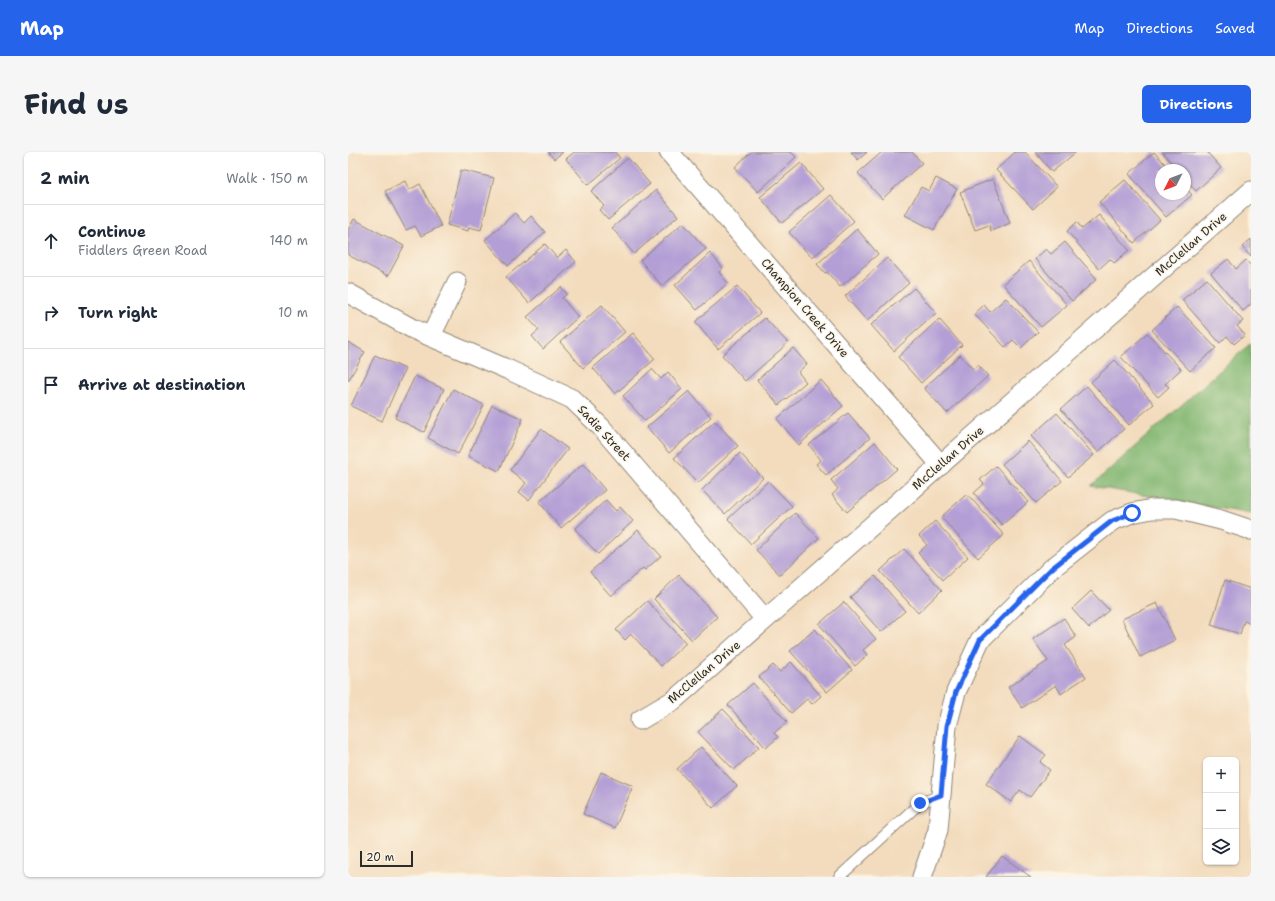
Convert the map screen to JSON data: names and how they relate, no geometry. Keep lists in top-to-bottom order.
{
  "streets": {
    "street": ["McClellan Drive", "Champion Creek Drive", "Sadie Street"]
  },
  "crossings": [
    ["McClellan Drive", "Champion Creek Drive"],
    ["McClellan Drive", "Sadie Street"]
  ],
  "scale_bar": "20 m",
  "north": "bottom left",
  "page": {
    "header": "Map",
    "nav": ["Map", "Directions", "Saved"],
    "title": "Find us",
    "buttons": "Directions",
    "heading": ["2 min", "Walk · 150 m"],
    "list": [
      ["Continue", "Fiddlers Green Road", "140 m"],
      ["Turn right", "10 m"],
      "Arrive at destination"
    ],
    "map_buttons": ["+", "−"],
    "scale": "20 m"
  }
}
